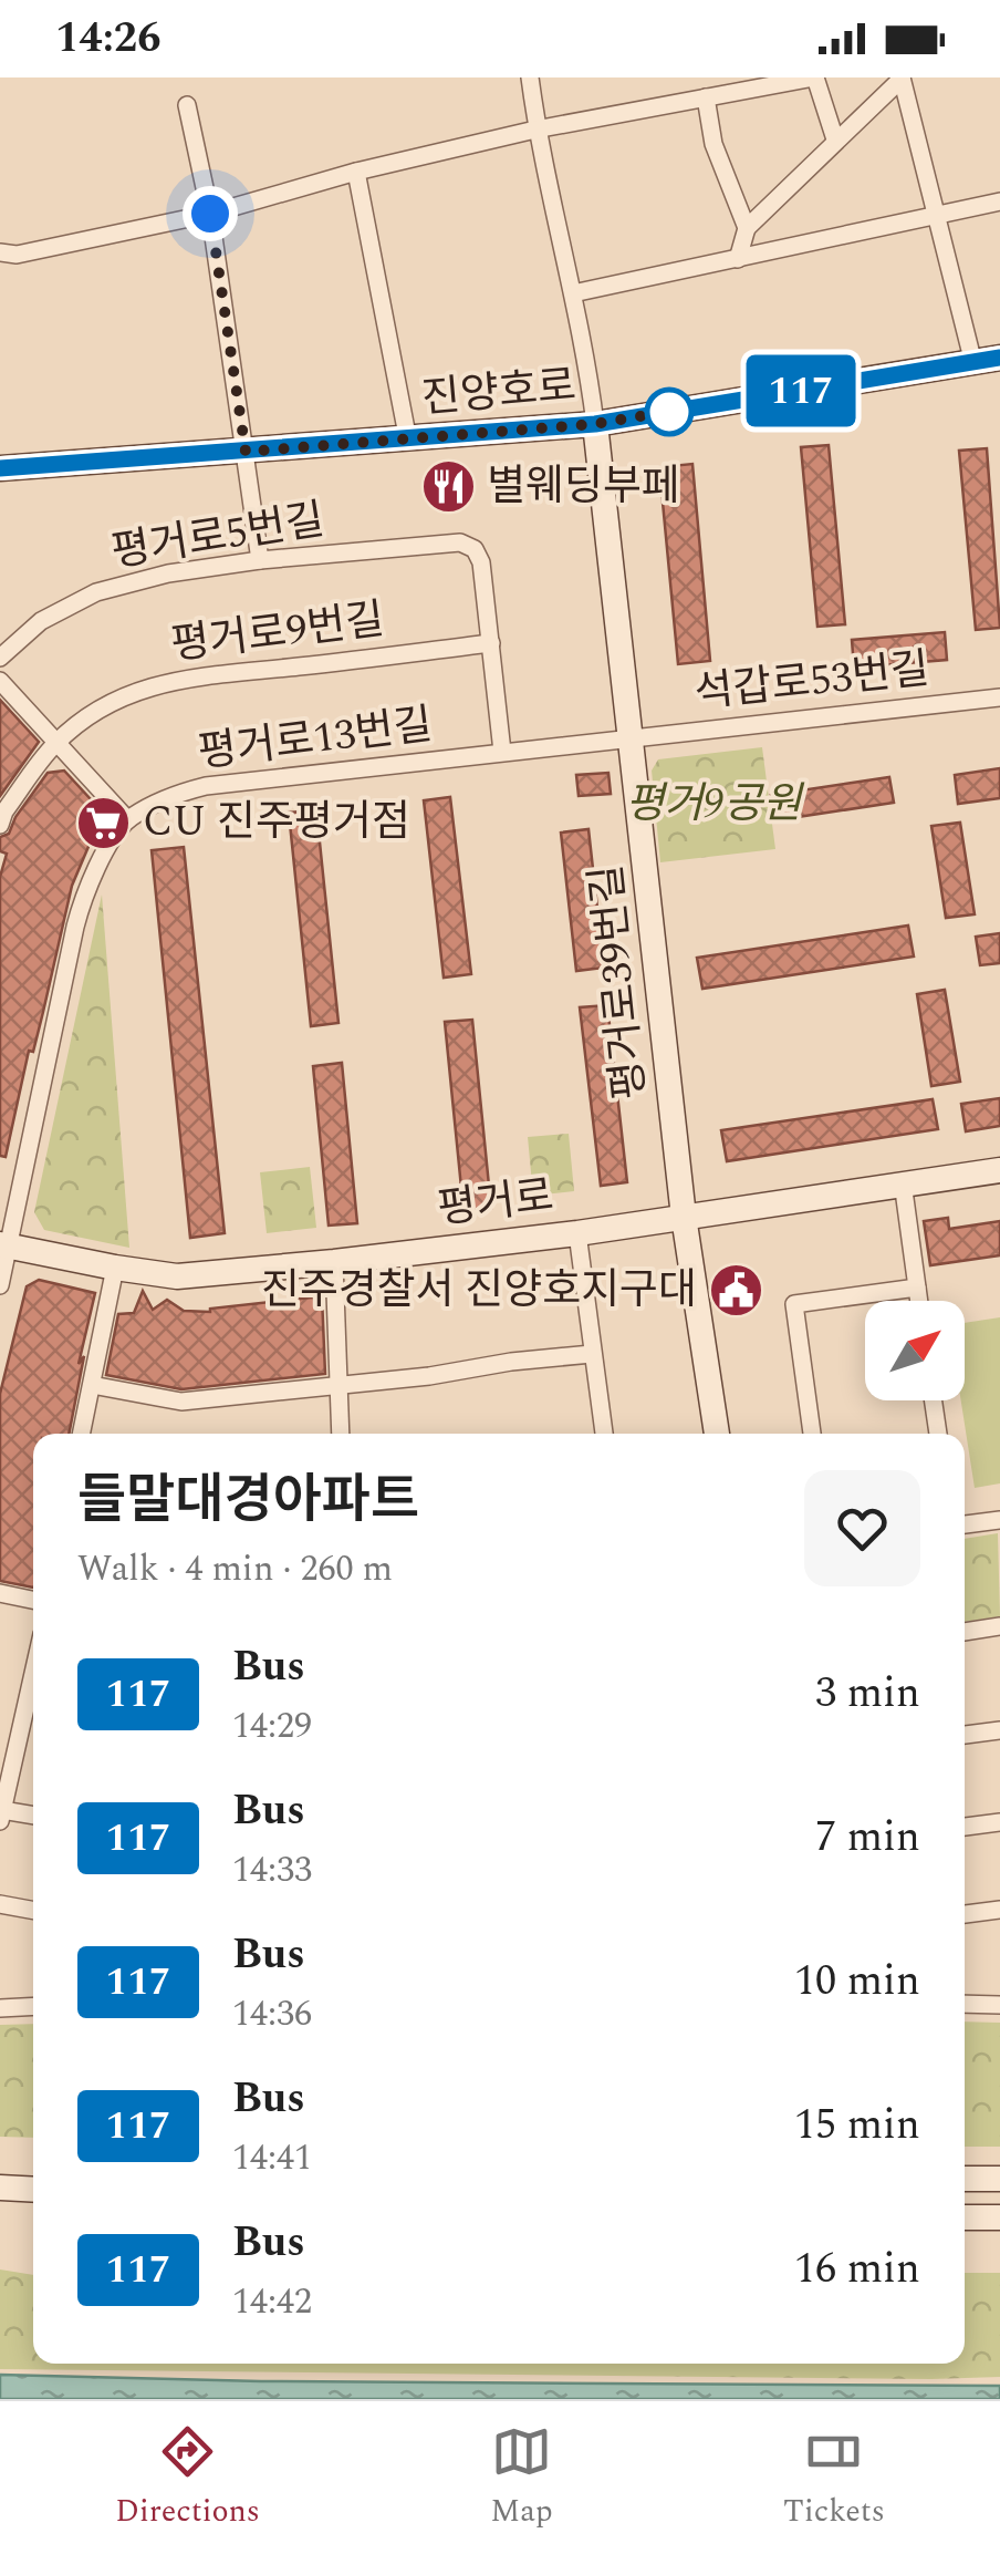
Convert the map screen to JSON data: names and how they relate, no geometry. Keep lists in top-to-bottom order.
{
  "streets": {
    "street": [
      "진양호로",
      "평거로5번길",
      "평거로9번길",
      "석갑로53번길",
      "평거로13번길",
      "평거로39번길",
      "평거로"
    ]
  },
  "crossings": [
    ["진양호로", "평거로39번길"],
    ["평거로5번길", "평거로9번길"],
    ["석갑로53번길", "평거로13번길"],
    ["석갑로53번길", "평거로39번길"],
    ["평거로13번길", "평거로39번길"],
    ["평거로39번길", "평거로"]
  ],
  "parks": ["평거9공원"],
  "places": {
    "restaurant": ["별웨딩부페"],
    "supermarket": ["CU 진주평거점"],
    "public building": ["진주경찰서 진양호지구대"]
  },
  "lines": ["bus line 117"],
  "north": "top right",
  "page": {
    "status": "14:26",
    "on_map": "117",
    "heading": ["들말대경아파트", "Walk · 4 min · 260 m"],
    "list": [
      {
        "mark": "117",
        "name": "Bus",
        "note": "14:29",
        "value": "3 min"
      },
      {
        "mark": "117",
        "name": "Bus",
        "note": "14:33",
        "value": "7 min"
      },
      {
        "mark": "117",
        "name": "Bus",
        "note": "14:36",
        "value": "10 min"
      },
      {
        "mark": "117",
        "name": "Bus",
        "note": "14:41",
        "value": "15 min"
      },
      {
        "mark": "117",
        "name": "Bus",
        "note": "14:42",
        "value": "16 min"
      }
    ],
    "tabs": ["Directions", "Map", "Tickets"]
  }
}
